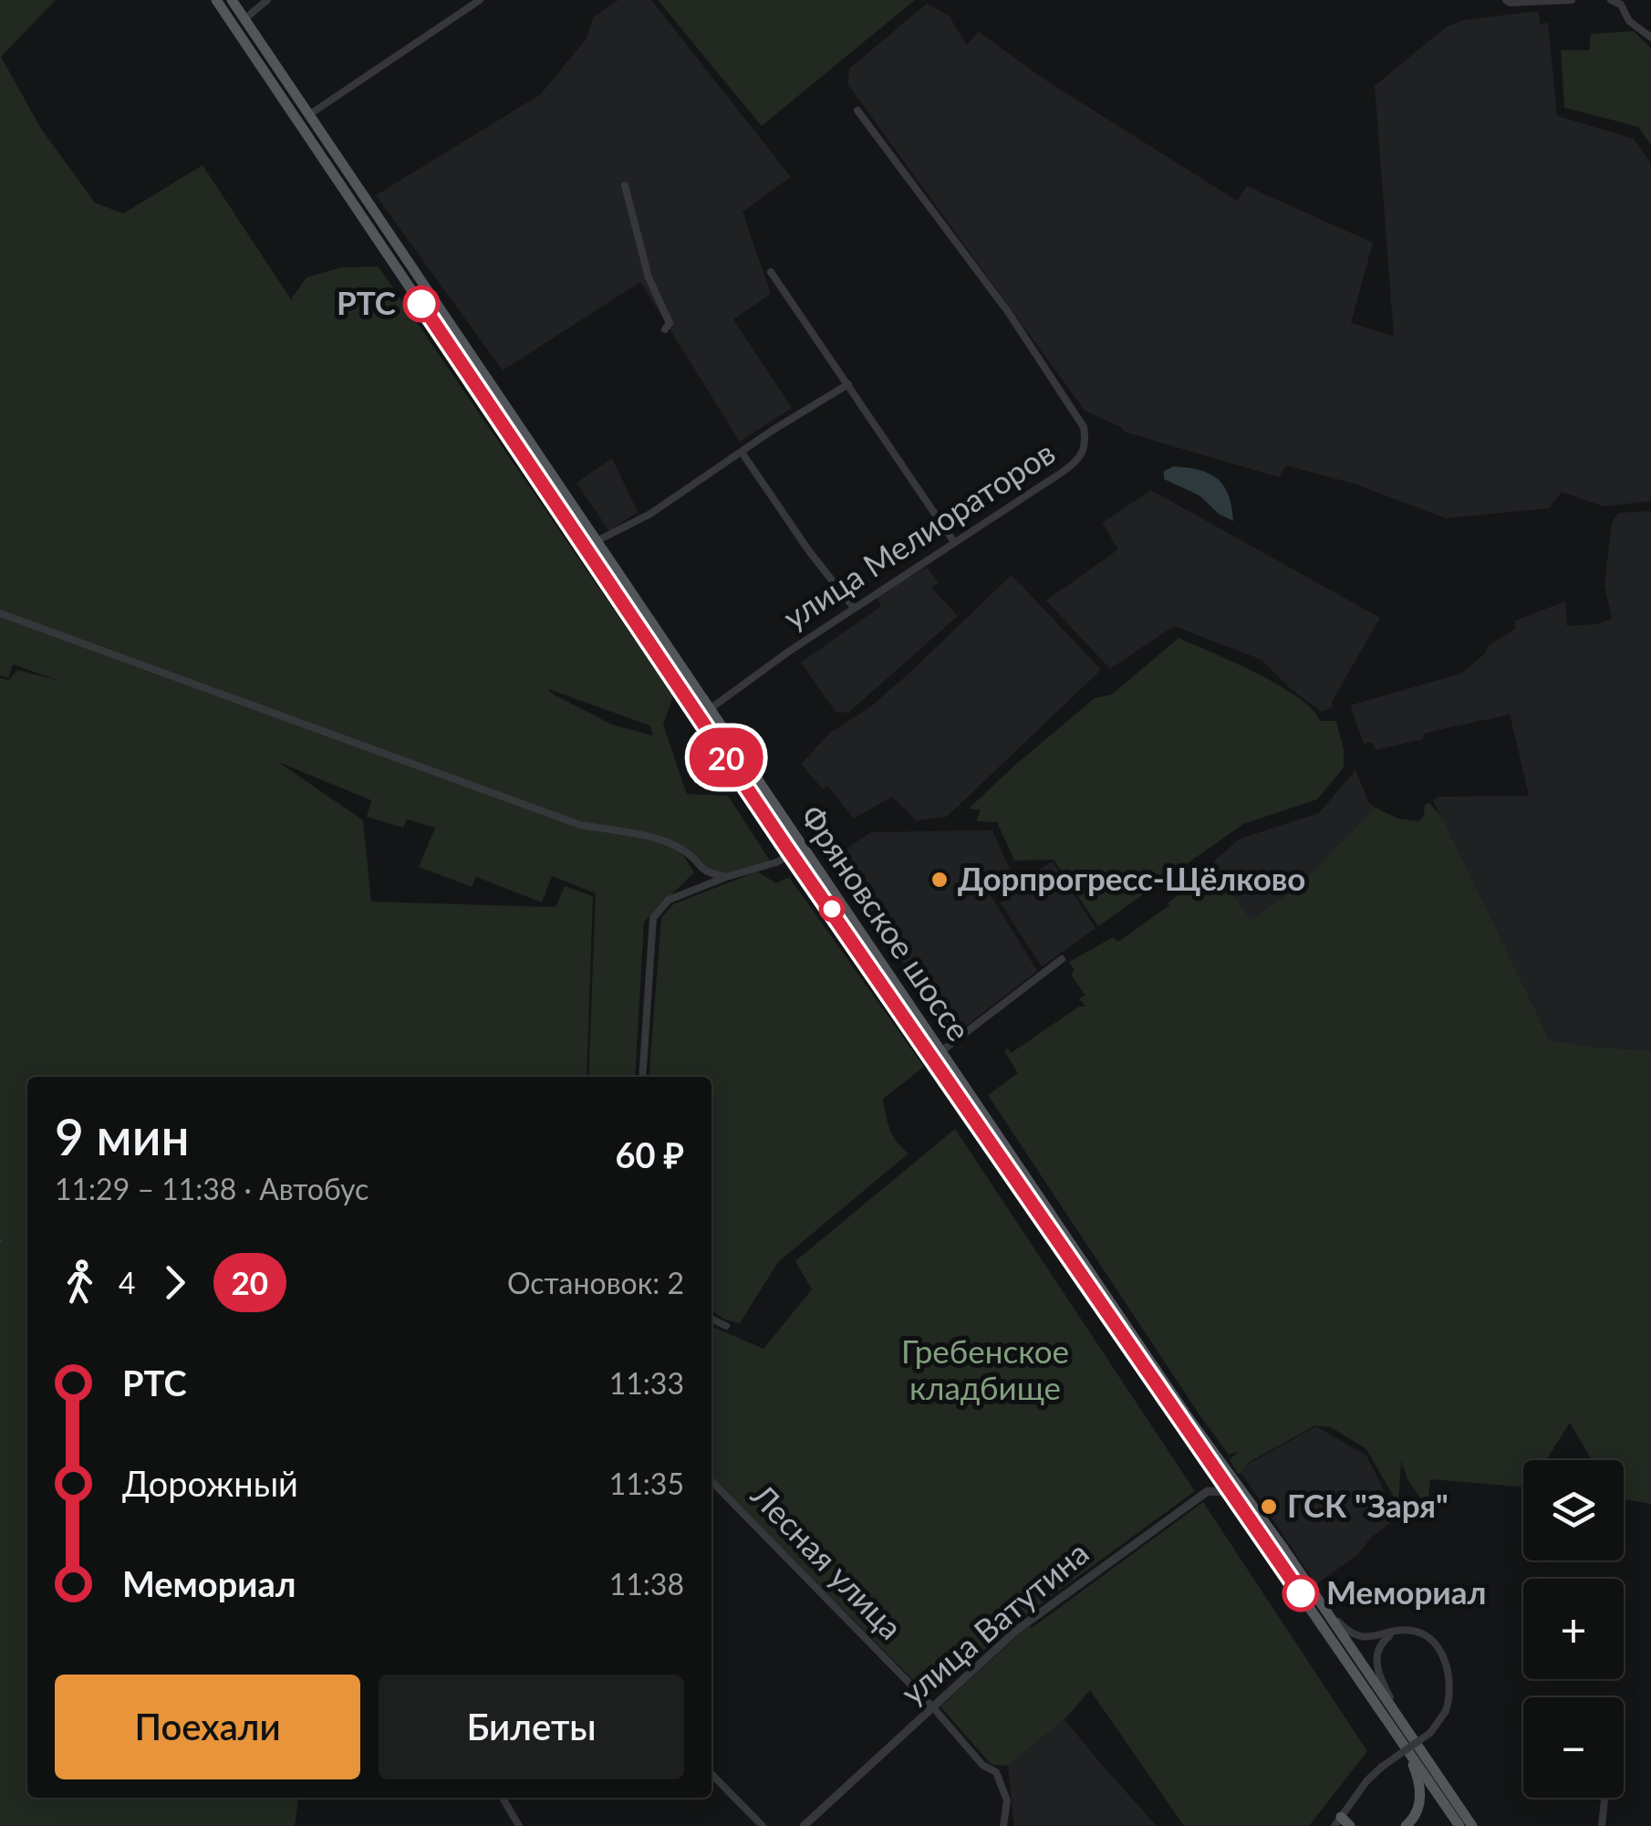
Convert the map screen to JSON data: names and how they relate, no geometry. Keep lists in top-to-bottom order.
{
  "streets": {
    "main road": ["Фряновское шоссе"],
    "street": ["улица Мелиораторов", "Лесная улица", "улица Ватутина"]
  },
  "crossings": [
    ["улица Мелиораторов", "Фряновское шоссе"],
    ["Лесная улица", "улица Ватутина"]
  ],
  "parks": ["Гребенское кладбище"],
  "places": [
    "РТС",
    "Дорпрогресс-Щёлково",
    "ГСК \"Заря\"",
    "Мемориал"
  ],
  "lines": ["bus line 20"],
  "page": {
    "on_map": "20",
    "heading": ["9 мин", "11:29 – 11:38 · Автобус", "60 ₽"],
    "legs": ["4", "20", "Остановок: 2"],
    "list": [
      {
        "name": "РТС",
        "value": "11:33"
      },
      {
        "name": "Дорожный",
        "value": "11:35"
      },
      {
        "name": "Мемориал",
        "value": "11:38"
      }
    ],
    "map_buttons": ["+", "−"],
    "buttons": ["Поехали", "Билеты"]
  }
}
